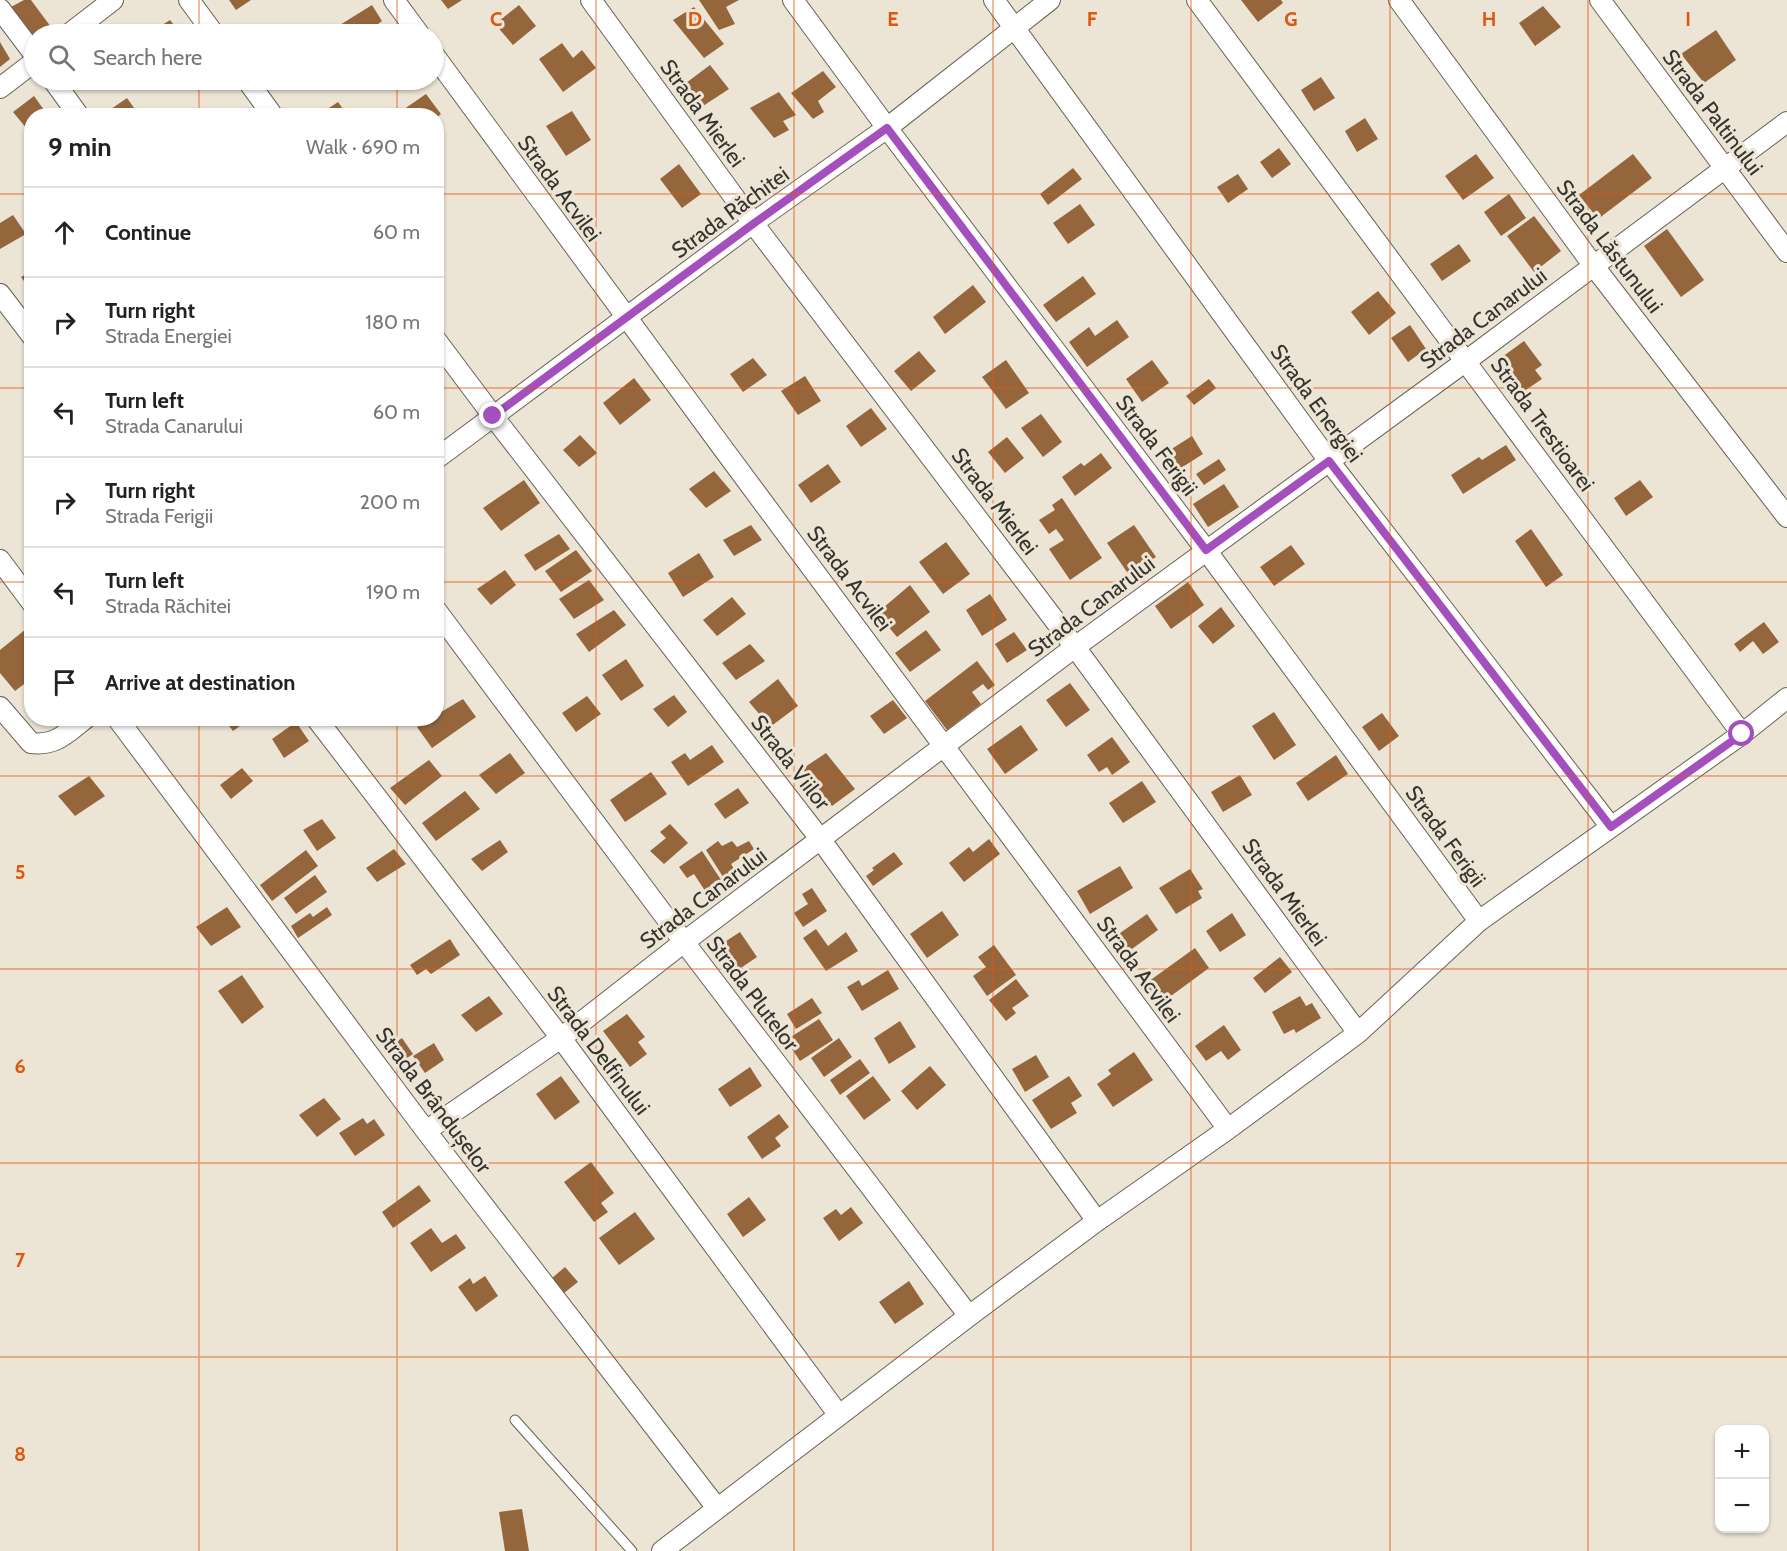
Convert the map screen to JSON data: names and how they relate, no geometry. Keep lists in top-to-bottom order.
{
  "streets": {
    "street": [
      "Strada Paltinului",
      "Strada Mierlei",
      "Strada Acvilei",
      "Strada Răchitei",
      "Strada Lăstunului",
      "Strada Canarului",
      "Strada Energiei",
      "Strada Trestioarei",
      "Strada Ferigii",
      "Strada Viilor",
      "Strada Plutelor",
      "Strada Delfinului",
      "Strada Brândușelor"
    ]
  },
  "crossings": [
    ["Strada Paltinului", "Strada Canarului"],
    ["Strada Mierlei", "Strada Răchitei"],
    ["Strada Mierlei", "Strada Canarului"],
    ["Strada Acvilei", "Strada Răchitei"],
    ["Strada Acvilei", "Strada Canarului"],
    ["Strada Răchitei", "Strada Energiei"],
    ["Strada Răchitei", "Strada Ferigii"],
    ["Strada Răchitei", "Strada Viilor"],
    ["Strada Lăstunului", "Strada Canarului"],
    ["Strada Canarului", "Strada Energiei"],
    ["Strada Canarului", "Strada Trestioarei"],
    ["Strada Canarului", "Strada Ferigii"],
    ["Strada Canarului", "Strada Viilor"],
    ["Strada Canarului", "Strada Plutelor"],
    ["Strada Canarului", "Strada Delfinului"],
    ["Strada Canarului", "Strada Brândușelor"]
  ],
  "page": {
    "search": "Search here",
    "heading": ["9 min", "Walk · 690 m"],
    "list": [
      ["Continue", "60 m"],
      ["Turn right", "Strada Energiei", "180 m"],
      ["Turn left", "Strada Canarului", "60 m"],
      ["Turn right", "Strada Ferigii", "200 m"],
      ["Turn left", "Strada Răchitei", "190 m"],
      "Arrive at destination"
    ],
    "map_buttons": ["+", "−"]
  },
  "grid": {
    "columns": [
      "C",
      "D",
      "E",
      "F",
      "G",
      "H",
      "I"
    ],
    "rows": [
      "5",
      "6",
      "7",
      "8"
    ]
  }
}
